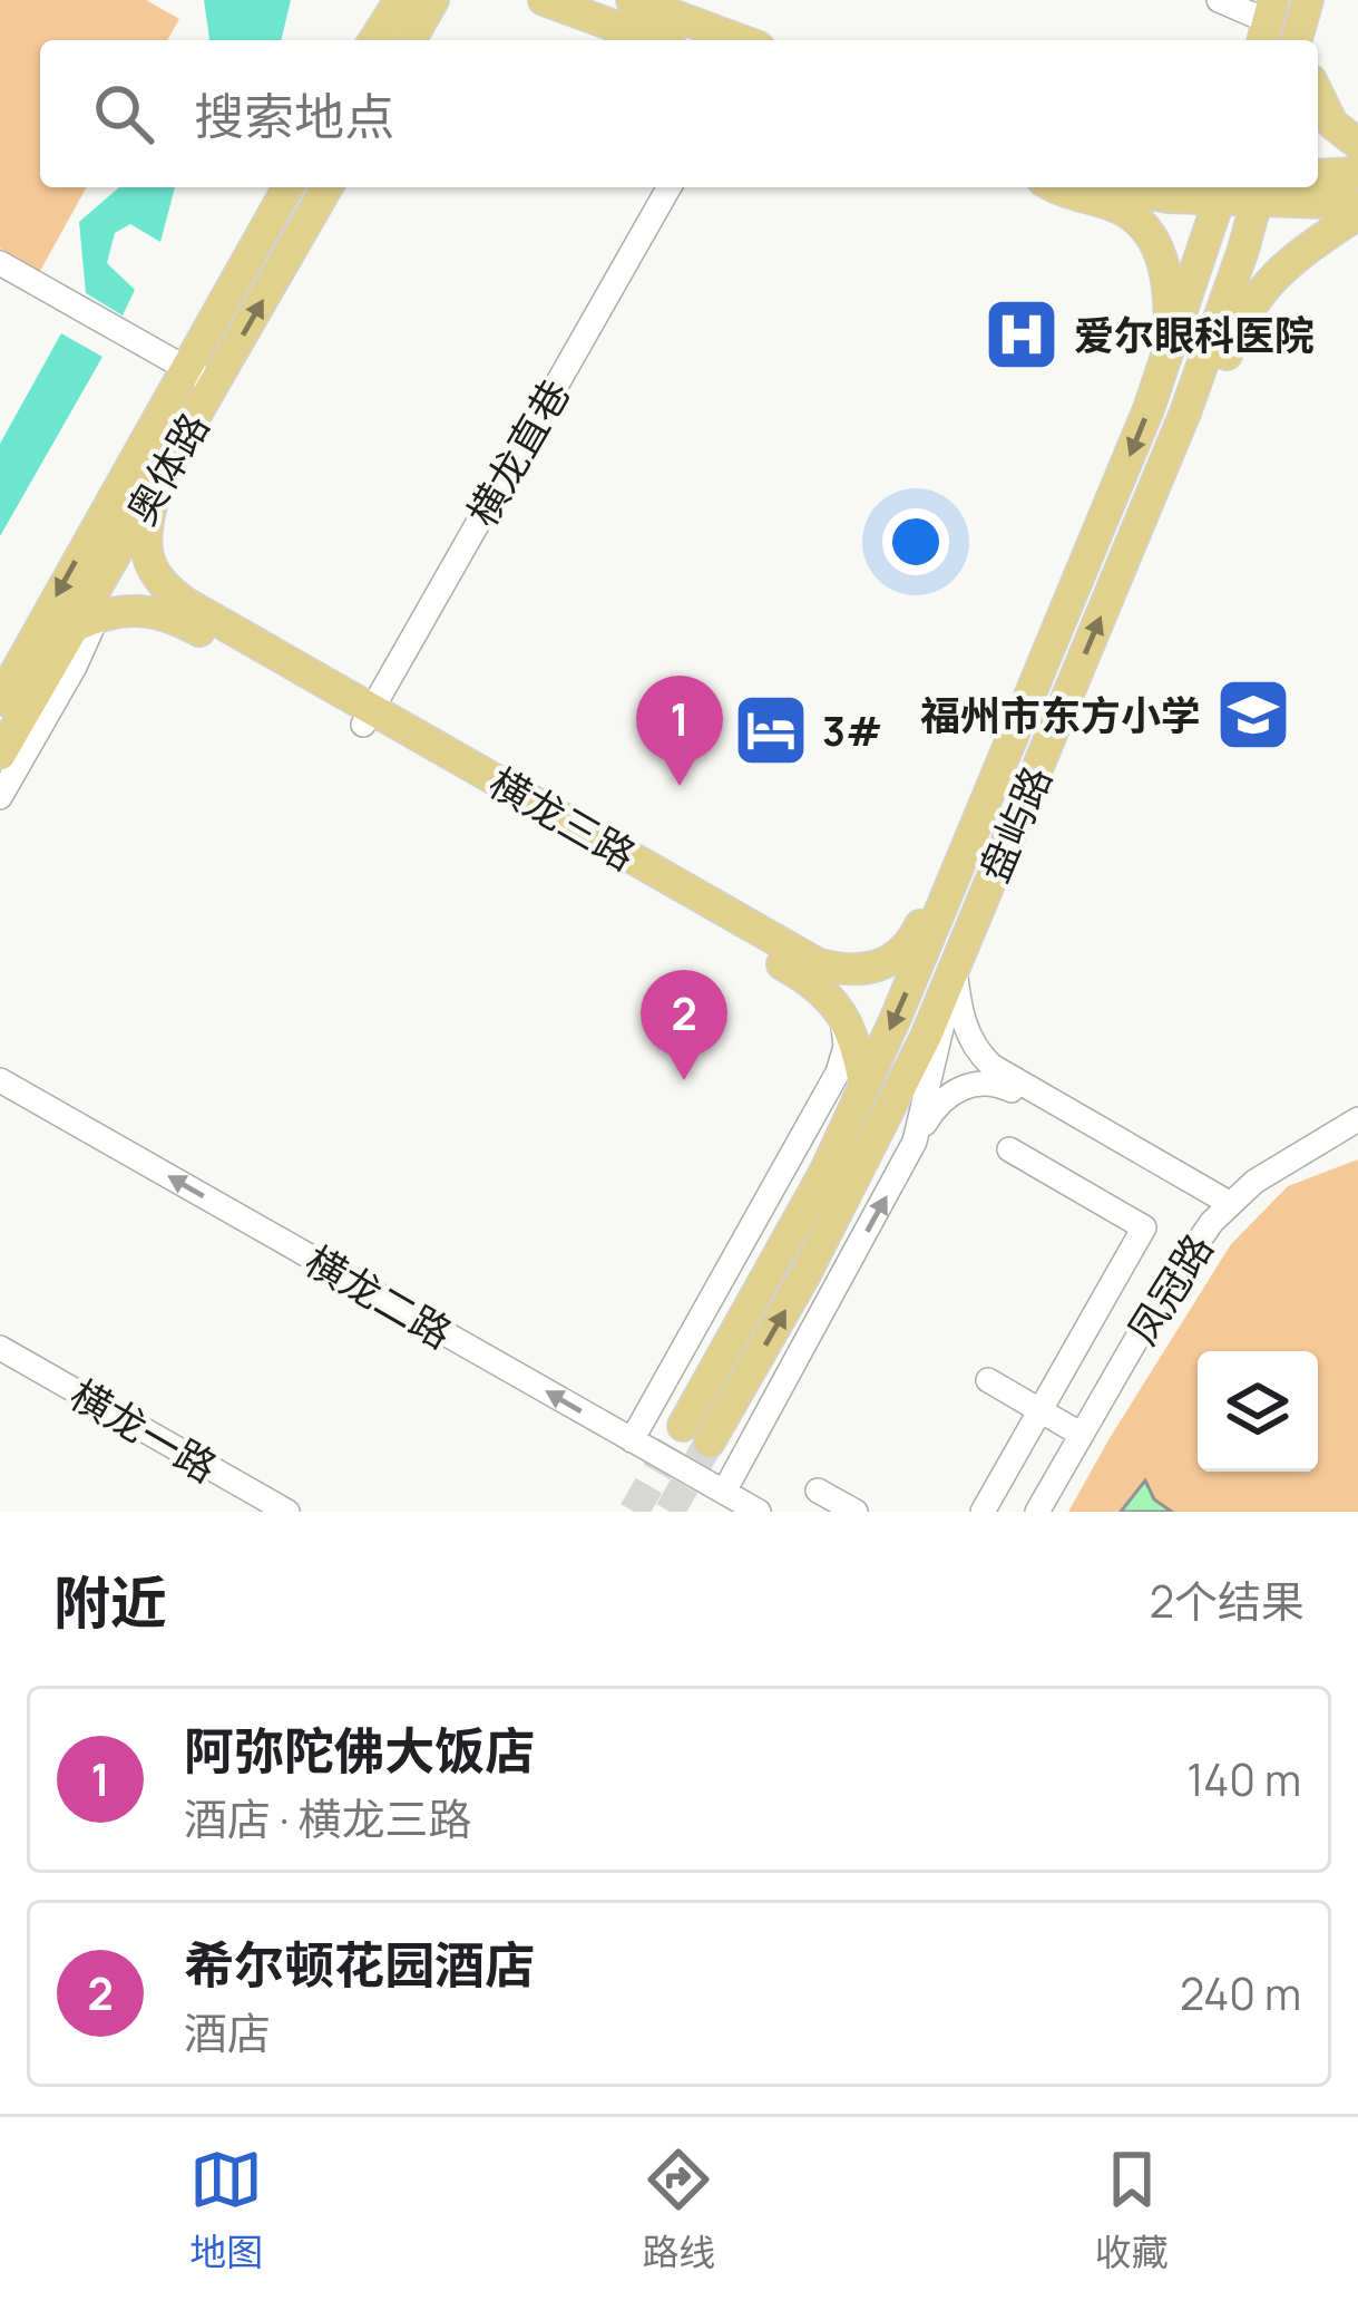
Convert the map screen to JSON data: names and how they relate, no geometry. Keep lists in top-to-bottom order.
{
  "streets": {
    "main road": ["奥体路", "横龙三路", "盘屿路"],
    "street": [
      "横龙直巷",
      "凤冠路",
      "横龙二路",
      "横龙一路"
    ]
  },
  "crossings": [
    ["横龙直巷", "横龙三路"],
    ["奥体路", "横龙三路"],
    ["横龙三路", "盘屿路"]
  ],
  "one_way": ["横龙二路"],
  "places": {
    "hospital": ["爱尔眼科医院"],
    "school or university": ["福州市东方小学"],
    "hotel": ["3#"]
  },
  "page": {
    "search": "搜索地点",
    "pins": ["1", "2"],
    "heading": ["附近", "2个结果"],
    "list": [
      {
        "mark": "1",
        "name": "阿弥陀佛大饭店",
        "note": "酒店 · 横龙三路",
        "value": "140 m"
      },
      {
        "mark": "2",
        "name": "希尔顿花园酒店",
        "note": "酒店",
        "value": "240 m"
      }
    ],
    "nav": ["地图", "路线", "收藏"]
  }
}
